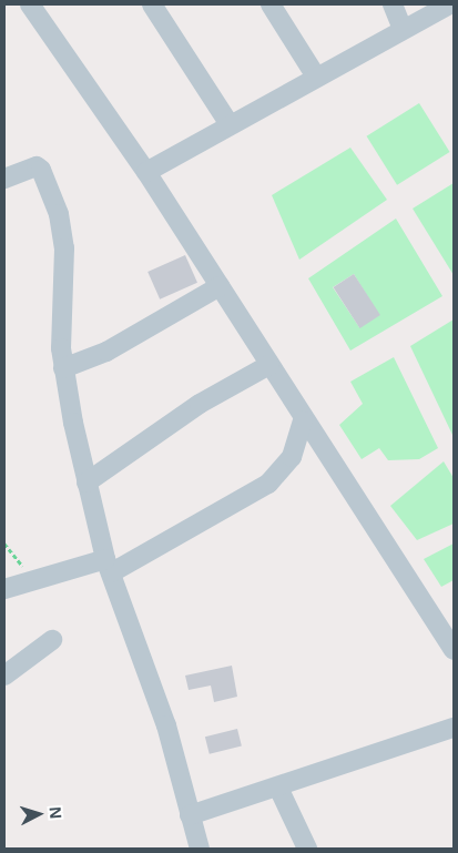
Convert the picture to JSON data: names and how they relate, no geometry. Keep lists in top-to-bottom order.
{
  "north": "right"
}
